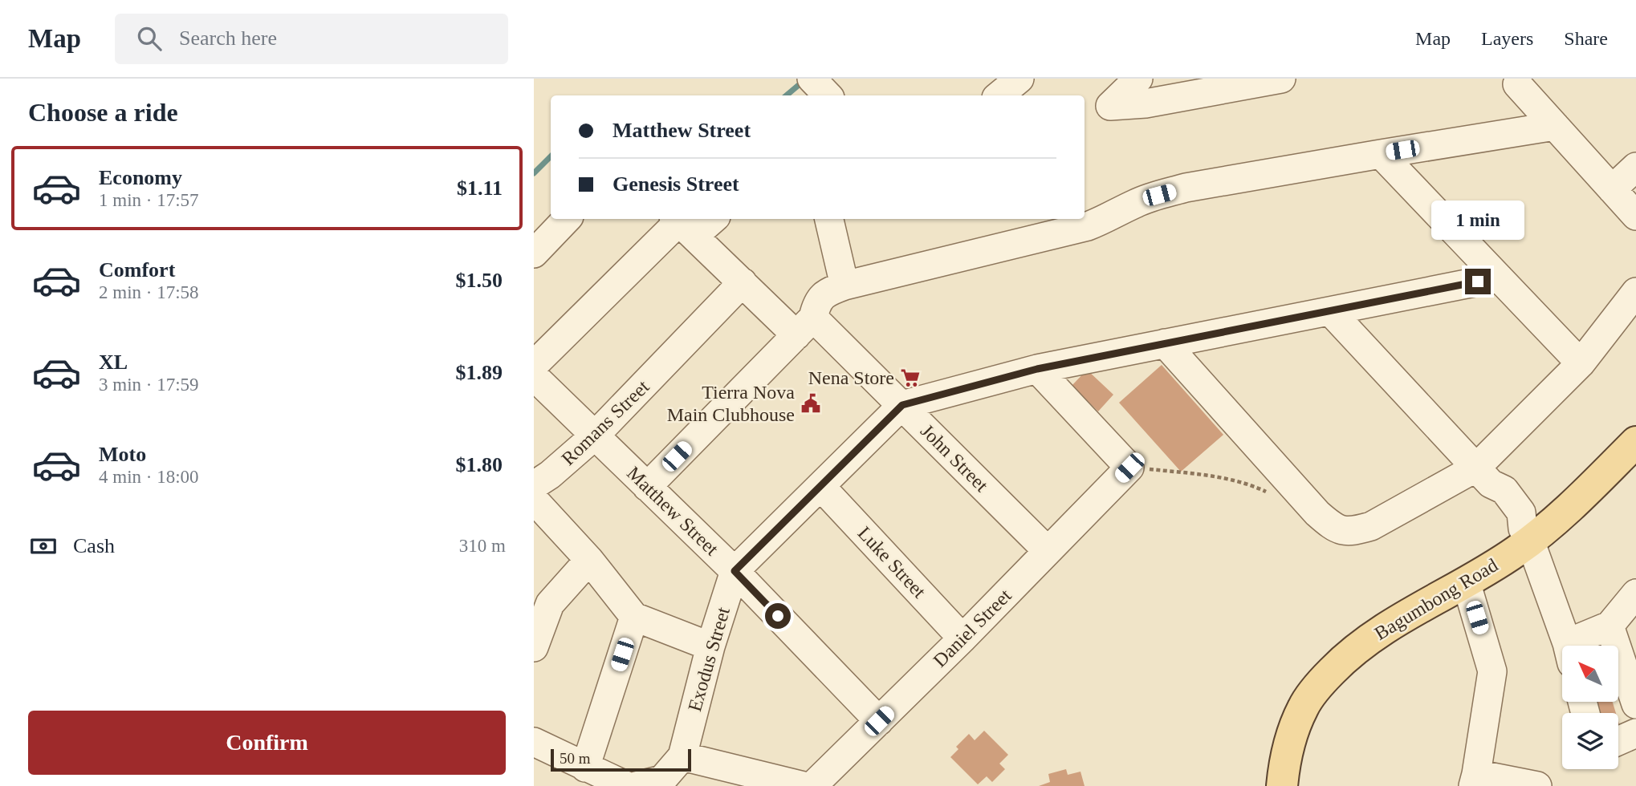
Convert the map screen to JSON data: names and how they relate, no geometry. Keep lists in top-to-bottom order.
{
  "streets": {
    "main road": ["Bagumbong Road"],
    "street": [
      "Romans Street",
      "John Street",
      "Matthew Street",
      "Luke Street",
      "Daniel Street",
      "Exodus Street"
    ]
  },
  "crossings": [
    ["Romans Street", "John Street"],
    ["Romans Street", "Matthew Street"],
    ["John Street", "Daniel Street"],
    ["John Street", "Exodus Street"],
    ["Matthew Street", "Daniel Street"],
    ["Matthew Street", "Exodus Street"],
    ["Luke Street", "Daniel Street"],
    ["Luke Street", "Exodus Street"]
  ],
  "places": {
    "supermarket": ["Nena Store"],
    "public building": ["Tierra Nova Main Clubhouse"]
  },
  "scale_bar": "50 m",
  "north": "top left",
  "page": {
    "header": "Map",
    "search": "Search here",
    "nav": ["Map", "Layers", "Share"],
    "heading": "Choose a ride",
    "banner": ["Matthew Street", "Genesis Street"],
    "list": [
      {
        "name": "Economy",
        "note": "1 min · 17:57",
        "value": "$1.11"
      },
      {
        "name": "Comfort",
        "note": "2 min · 17:58",
        "value": "$1.50"
      },
      {
        "name": "XL",
        "note": "3 min · 17:59",
        "value": "$1.89"
      },
      {
        "name": "Moto",
        "note": "4 min · 18:00",
        "value": "$1.80"
      }
    ],
    "bubble": "1 min",
    "pay": ["Cash", "310 m"],
    "buttons": "Confirm",
    "scale": "50 m"
  }
}
